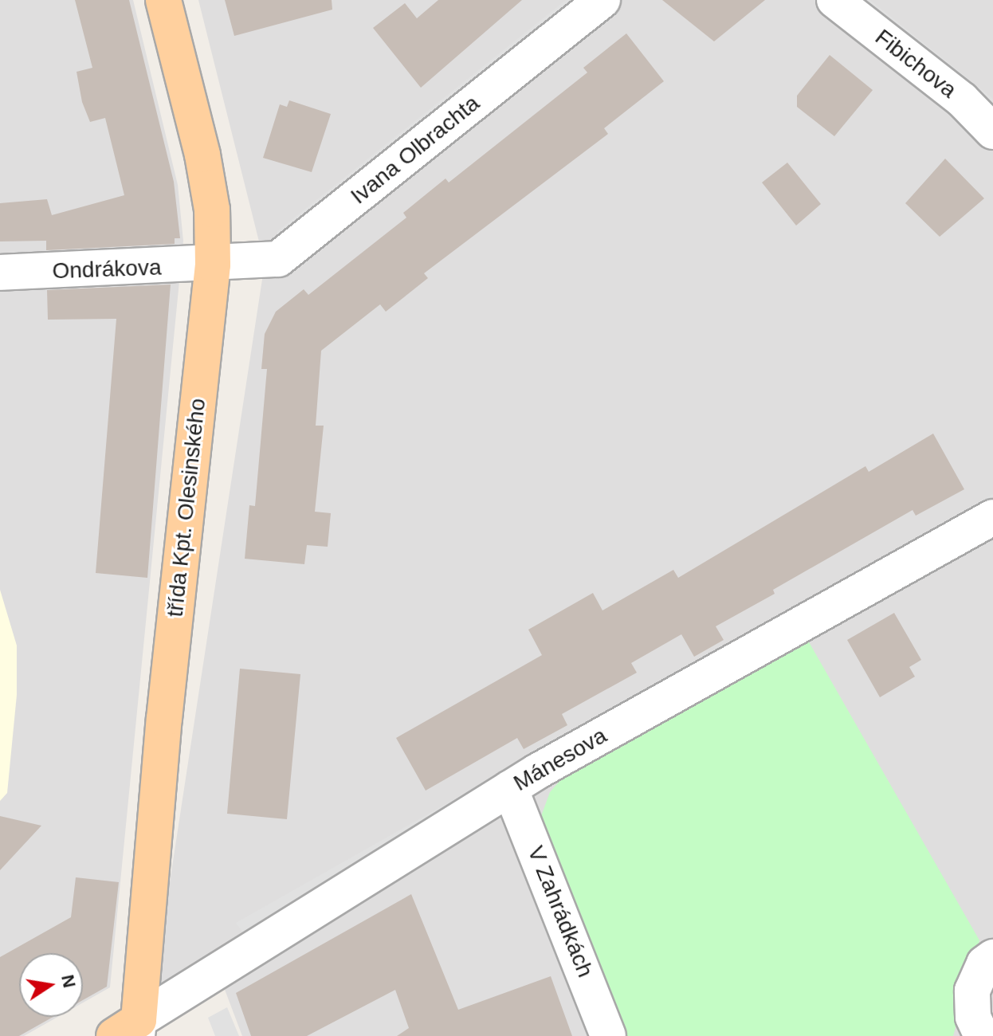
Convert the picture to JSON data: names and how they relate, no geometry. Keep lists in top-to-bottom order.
{
  "streets": {
    "main road": ["třída Kpt. Olesinského"],
    "street": [
      "Fibichova",
      "Ivana Olbrachta",
      "Ondrákova",
      "Mánesova",
      "V Zahrádkách"
    ]
  },
  "crossings": [
    ["Ivana Olbrachta", "Ondrákova"],
    ["Ivana Olbrachta", "třída Kpt. Olesinského"],
    ["Ondrákova", "třída Kpt. Olesinského"],
    ["třída Kpt. Olesinského", "Mánesova"],
    ["Mánesova", "V Zahrádkách"]
  ],
  "north": "right"
}
